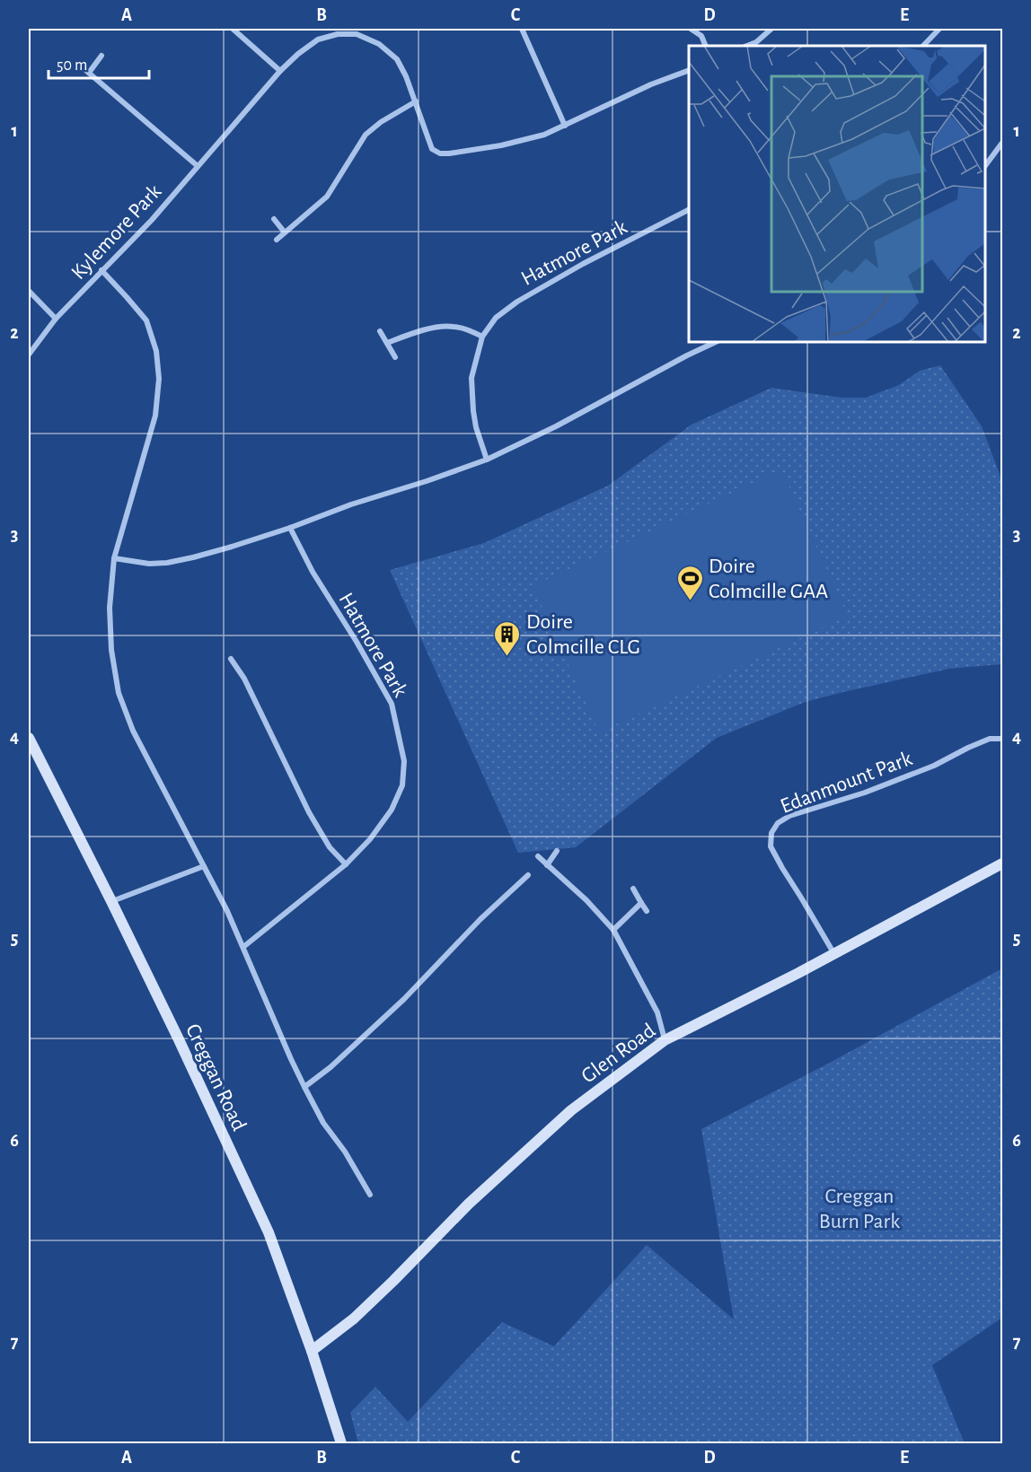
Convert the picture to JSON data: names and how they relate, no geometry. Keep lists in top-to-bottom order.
{
  "streets": {
    "street": [
      "Kylemore Park",
      "Hatmore Park",
      "Edanmount Park",
      "Glen Road",
      "Creggan Road"
    ]
  },
  "crossings": [
    ["Edanmount Park", "Glen Road"],
    ["Glen Road", "Creggan Road"]
  ],
  "parks": ["Creggan Burn Park"],
  "places": {
    "sports": ["Doire Colmcille GAA"],
    "building": ["Doire Colmcille CLG"]
  },
  "scale_bar": "50 m",
  "grid": {
    "columns": [
      "A",
      "B",
      "C",
      "D",
      "E"
    ],
    "rows": [
      "1",
      "2",
      "3",
      "4",
      "5",
      "6",
      "7"
    ]
  }
}
